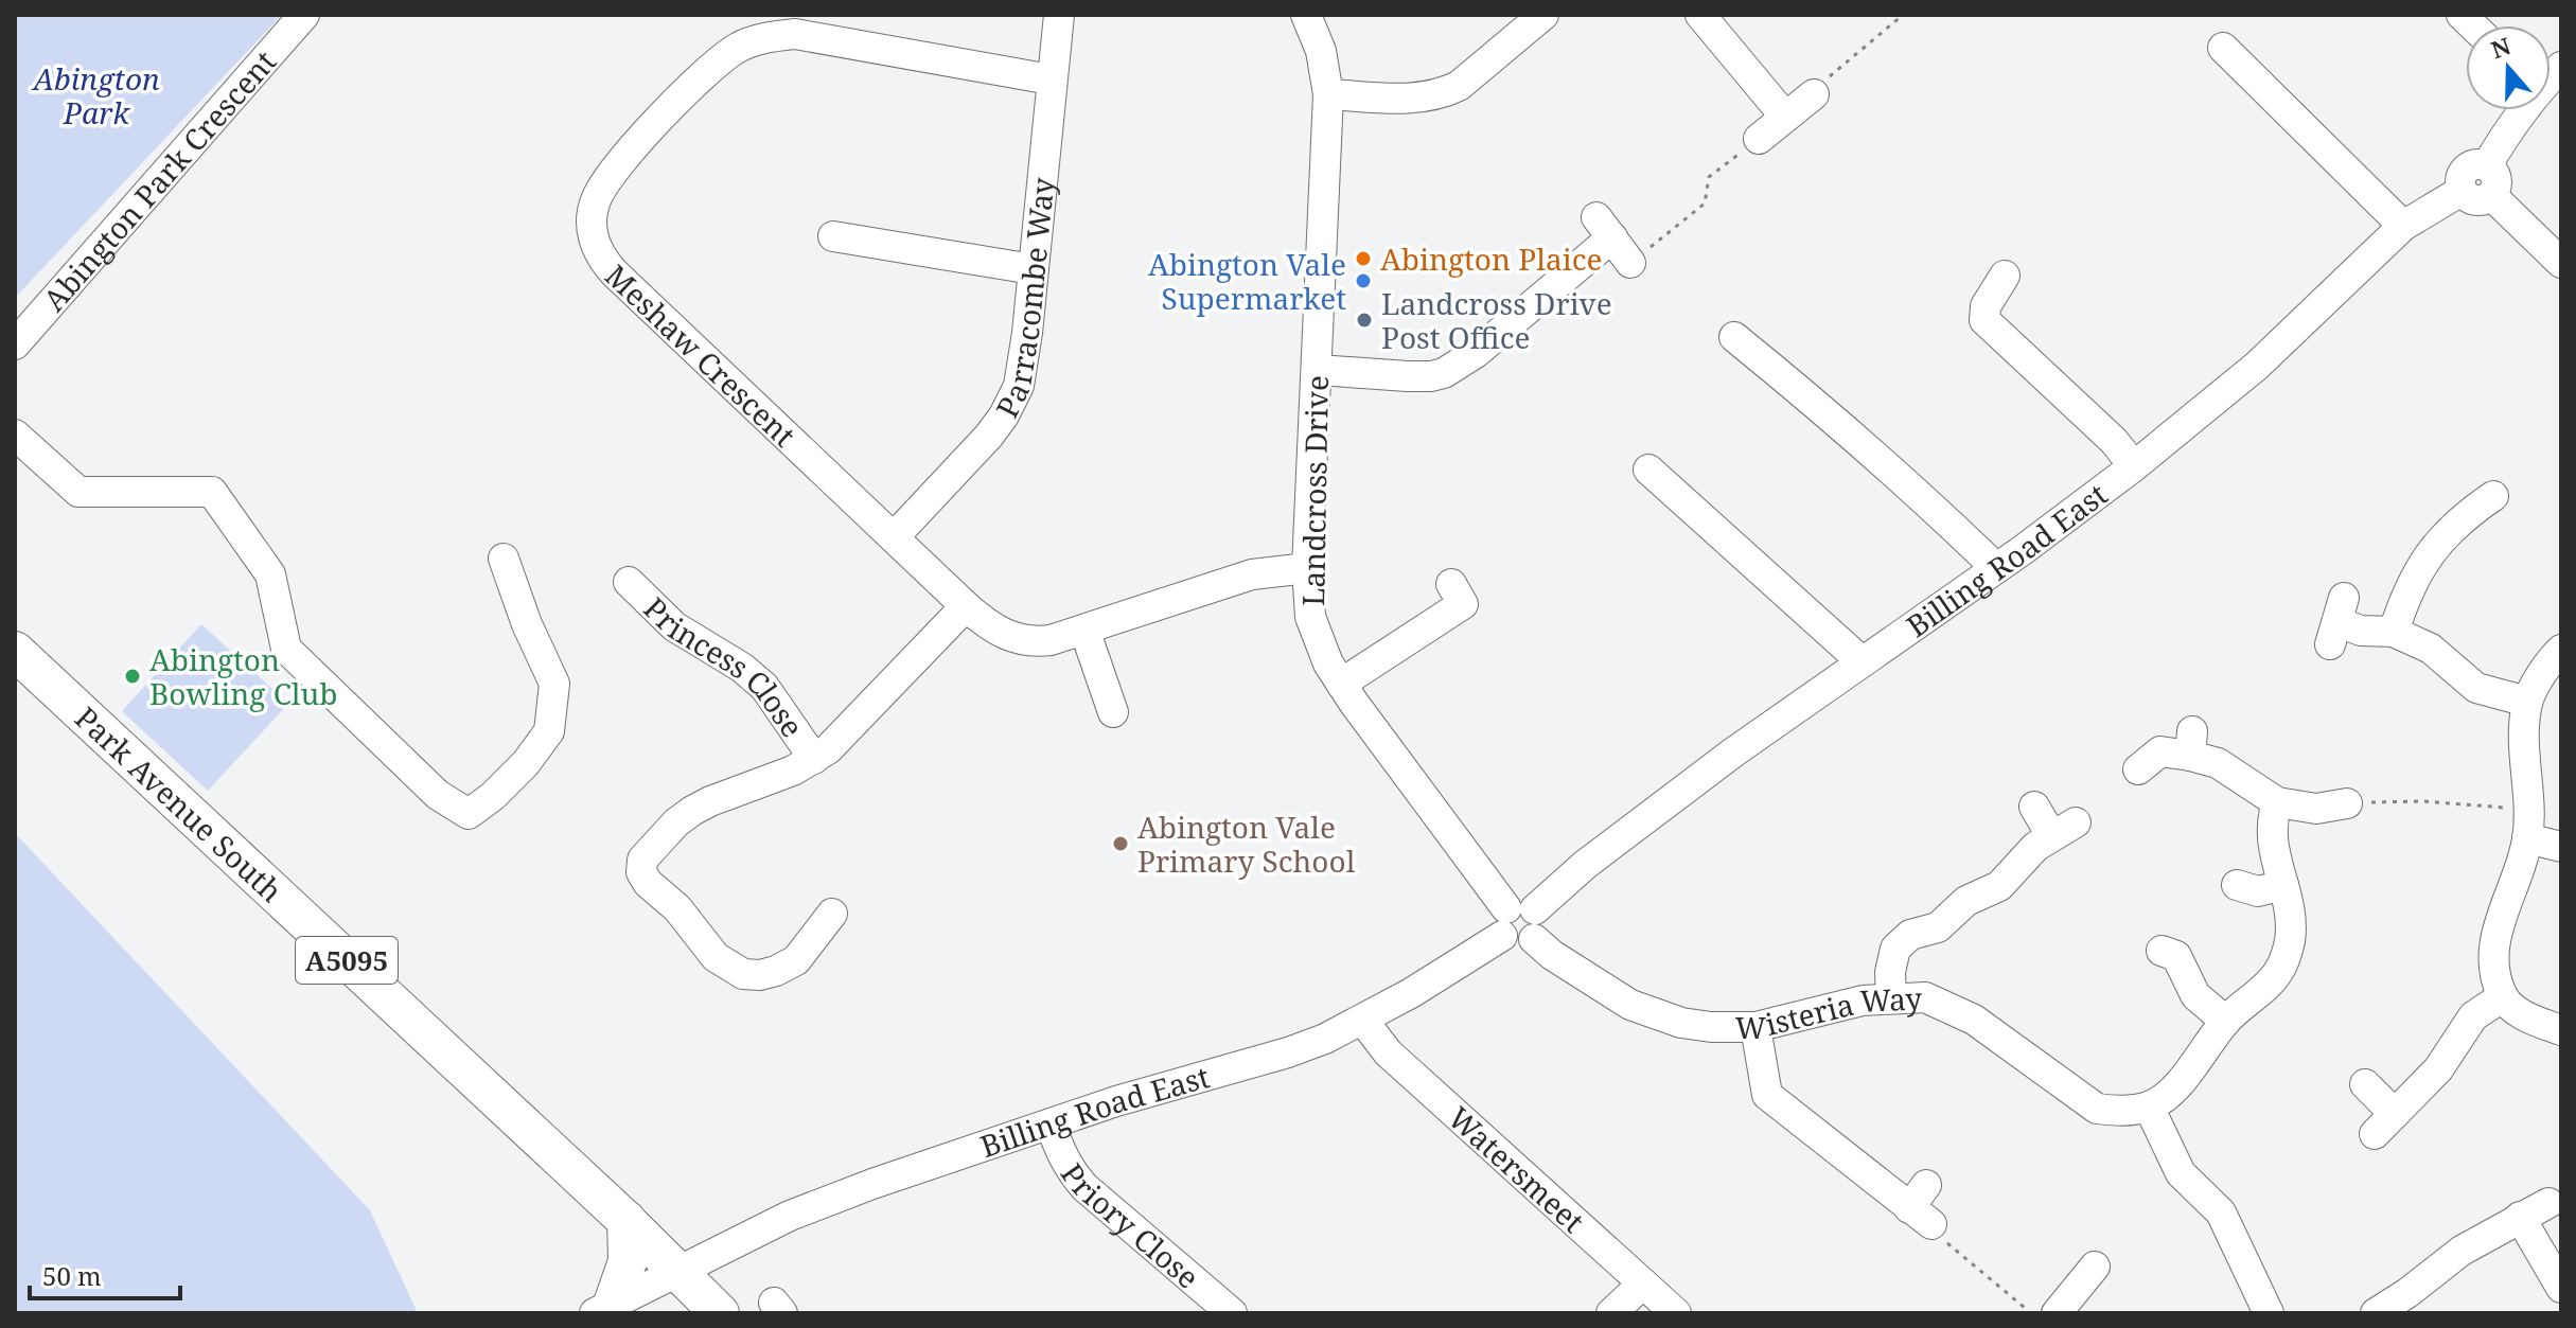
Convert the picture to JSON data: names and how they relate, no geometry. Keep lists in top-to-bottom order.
{
  "streets": {
    "main road": ["Park Avenue South", "A5095"],
    "street": [
      "Abington Park Crescent",
      "Parracombe Way",
      "Meshaw Crescent",
      "Landcross Drive",
      "Billing Road East",
      "Princess Close",
      "Wisteria Way",
      "Watersmeet",
      "Priory Close"
    ]
  },
  "crossings": [
    ["Parracombe Way", "Meshaw Crescent"],
    ["Meshaw Crescent", "Landcross Drive"],
    ["Meshaw Crescent", "Princess Close"],
    ["Landcross Drive", "Billing Road East"],
    ["Landcross Drive", "Wisteria Way"],
    ["Billing Road East", "Park Avenue South"],
    ["Billing Road East", "A5095"],
    ["Billing Road East", "Wisteria Way"],
    ["Billing Road East", "Watersmeet"],
    ["Billing Road East", "Priory Close"],
    ["Park Avenue South", "A5095"]
  ],
  "parks": ["Abington Park"],
  "places": [
    "Abington Plaice",
    "Abington Vale Supermarket",
    "Landcross Drive Post Office",
    "Abington Bowling Club",
    "Abington Vale Primary School"
  ],
  "scale_bar": "50 m",
  "north": "top"
}
